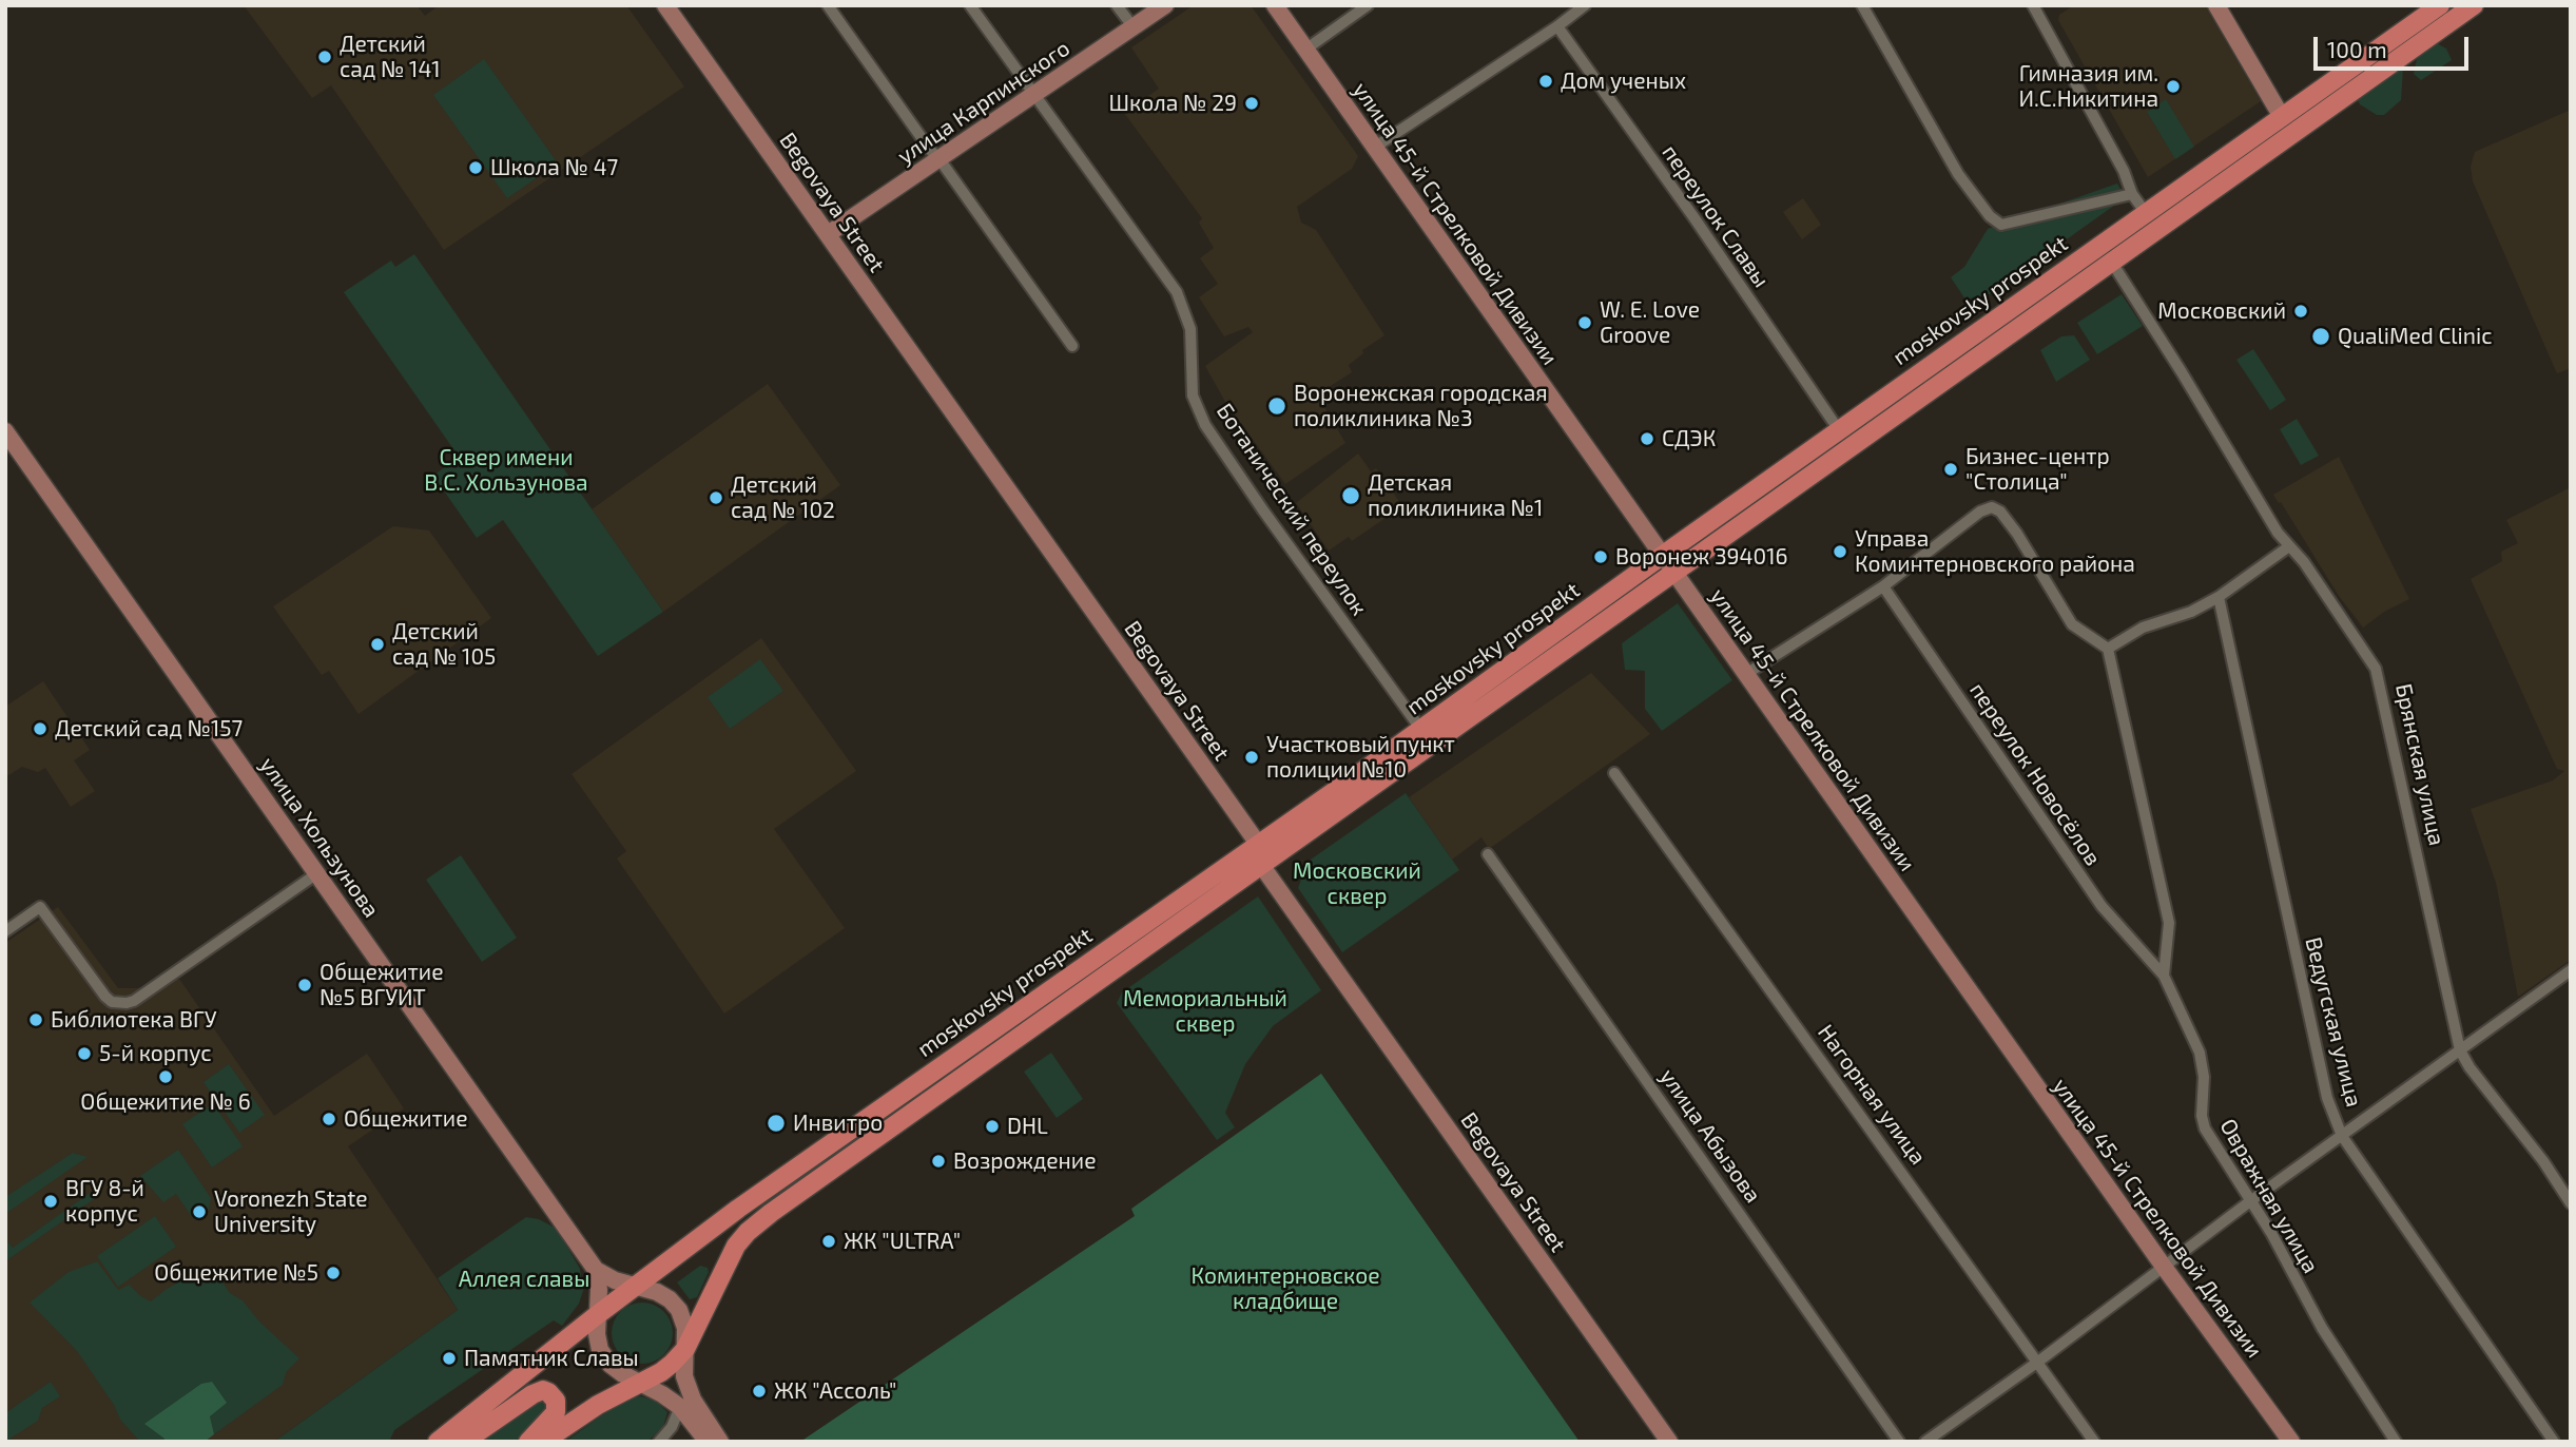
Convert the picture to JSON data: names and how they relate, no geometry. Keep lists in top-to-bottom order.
{
  "streets": {
    "main road": ["moskovsky prospekt"],
    "street": [
      "улица Карпинского",
      "Begovaya Street",
      "переулок Славы",
      "улица 45-й Стрелковой Дивизии",
      "Ботанический переулок",
      "Брянская улица",
      "переулок Новосёлов",
      "улица Хользунова",
      "Ведугская улица",
      "Нагорная улица",
      "улица Абызова",
      "Овражная улица"
    ]
  },
  "crossings": [
    ["улица Карпинского", "Begovaya Street"],
    ["улица Карпинского", "Ботанический переулок"],
    ["Begovaya Street", "moskovsky prospekt"],
    ["переулок Славы", "moskovsky prospekt"],
    ["улица 45-й Стрелковой Дивизии", "moskovsky prospekt"],
    ["moskovsky prospekt", "Ботанический переулок"],
    ["moskovsky prospekt", "Брянская улица"],
    ["переулок Новосёлов", "Овражная улица"]
  ],
  "parks": [
    "Сквер имени В.С. Хользунова",
    "Московский сквер",
    "Мемориальный сквер",
    "Коминтерновское кладбище",
    "Аллея славы"
  ],
  "places": [
    "Детский сад № 141",
    "Дом ученых",
    "Гимназия им. И.С.Никитина",
    "Школа № 29",
    "Школа № 47",
    "Московский",
    "W. E. Love Groove",
    "QualiMed Clinic",
    "Воронежская городская поликлиника №3",
    "СДЭК",
    "Бизнес-центр \"Столица\"",
    "Детская поликлиника №1",
    "Детский сад № 102",
    "Управа Коминтерновского района",
    "Воронеж 394016",
    "Детский сад № 105",
    "Детский сад №157",
    "Участковый пункт полиции №10",
    "Общежитие №5 ВГУИТ",
    "Библиотека ВГУ",
    "5-й корпус",
    "Общежитие № 6",
    "Общежитие",
    "Инвитро",
    "DHL",
    "Возрождение",
    "ВГУ 8-й корпус",
    "Voronezh State University",
    "ЖК \"ULTRA\"",
    "Общежитие №5",
    "Памятник Славы",
    "ЖК \"Ассоль\""
  ],
  "scale_bar": "100 m"
}
